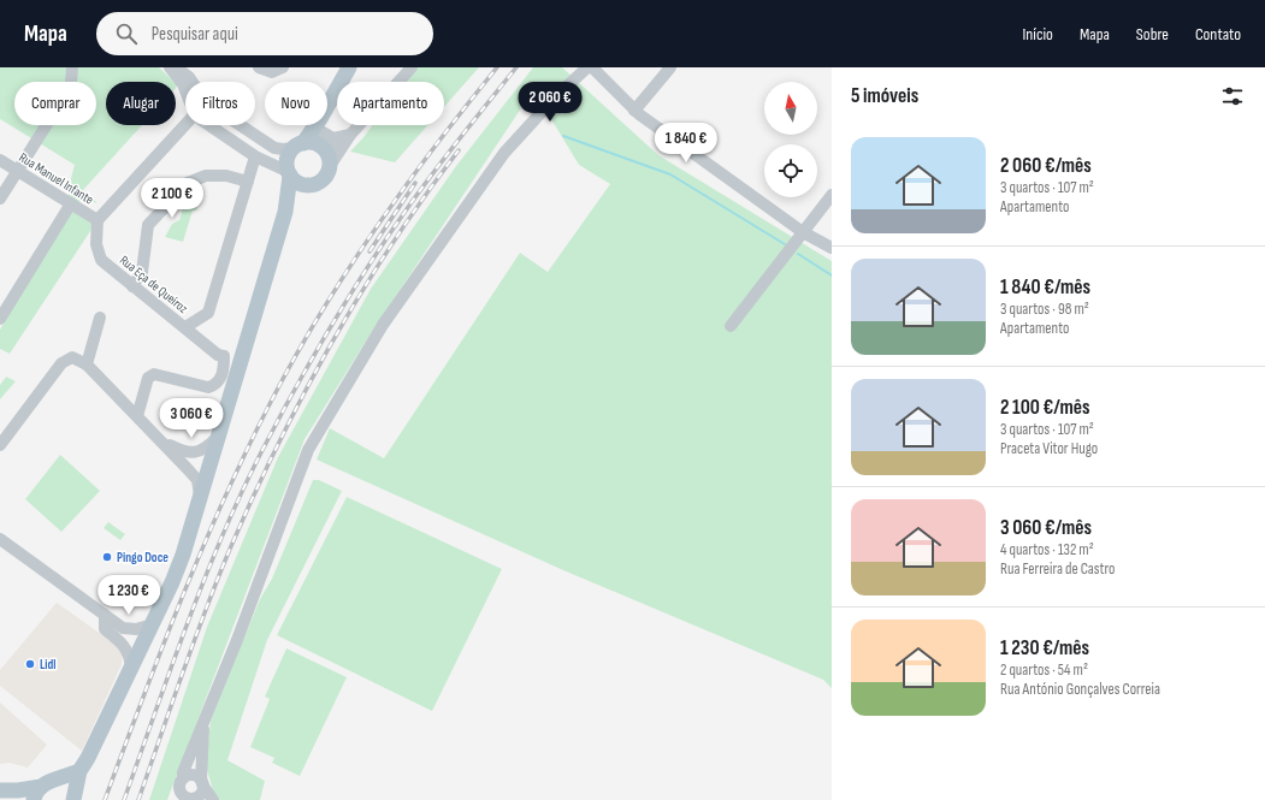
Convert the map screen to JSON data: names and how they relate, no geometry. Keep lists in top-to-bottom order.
{
  "streets": {
    "street": ["Rua Manuel Infante", "Rua Eça de Queiroz"]
  },
  "crossings": [
    ["Rua Manuel Infante", "Rua Eça de Queiroz"]
  ],
  "places": ["Pingo Doce", "Lidl"],
  "north": "top",
  "page": {
    "header": "Mapa",
    "search": "Pesquisar aqui",
    "nav": [
      "Início",
      "Mapa",
      "Sobre",
      "Contato"
    ],
    "heading": "5 imóveis",
    "price": [
      "2 060 €",
      "1 840 €",
      "2 100 €",
      "3 060 €",
      "1 230 €"
    ],
    "chip": [
      "Comprar",
      "Alugar",
      "Filtros",
      "Novo",
      "Apartamento"
    ],
    "list": [
      {
        "name": "2 060 €/mês",
        "note": "3 quartos · 107 m² · Apartamento"
      },
      {
        "name": "1 840 €/mês",
        "note": "3 quartos · 98 m² · Apartamento"
      },
      {
        "name": "2 100 €/mês",
        "note": "3 quartos · 107 m² · Praceta Vitor Hugo"
      },
      {
        "name": "3 060 €/mês",
        "note": "4 quartos · 132 m² · Rua Ferreira de Castro"
      },
      {
        "name": "1 230 €/mês",
        "note": "2 quartos · 54 m² · Rua António Gonçalves Correia"
      }
    ]
  }
}
